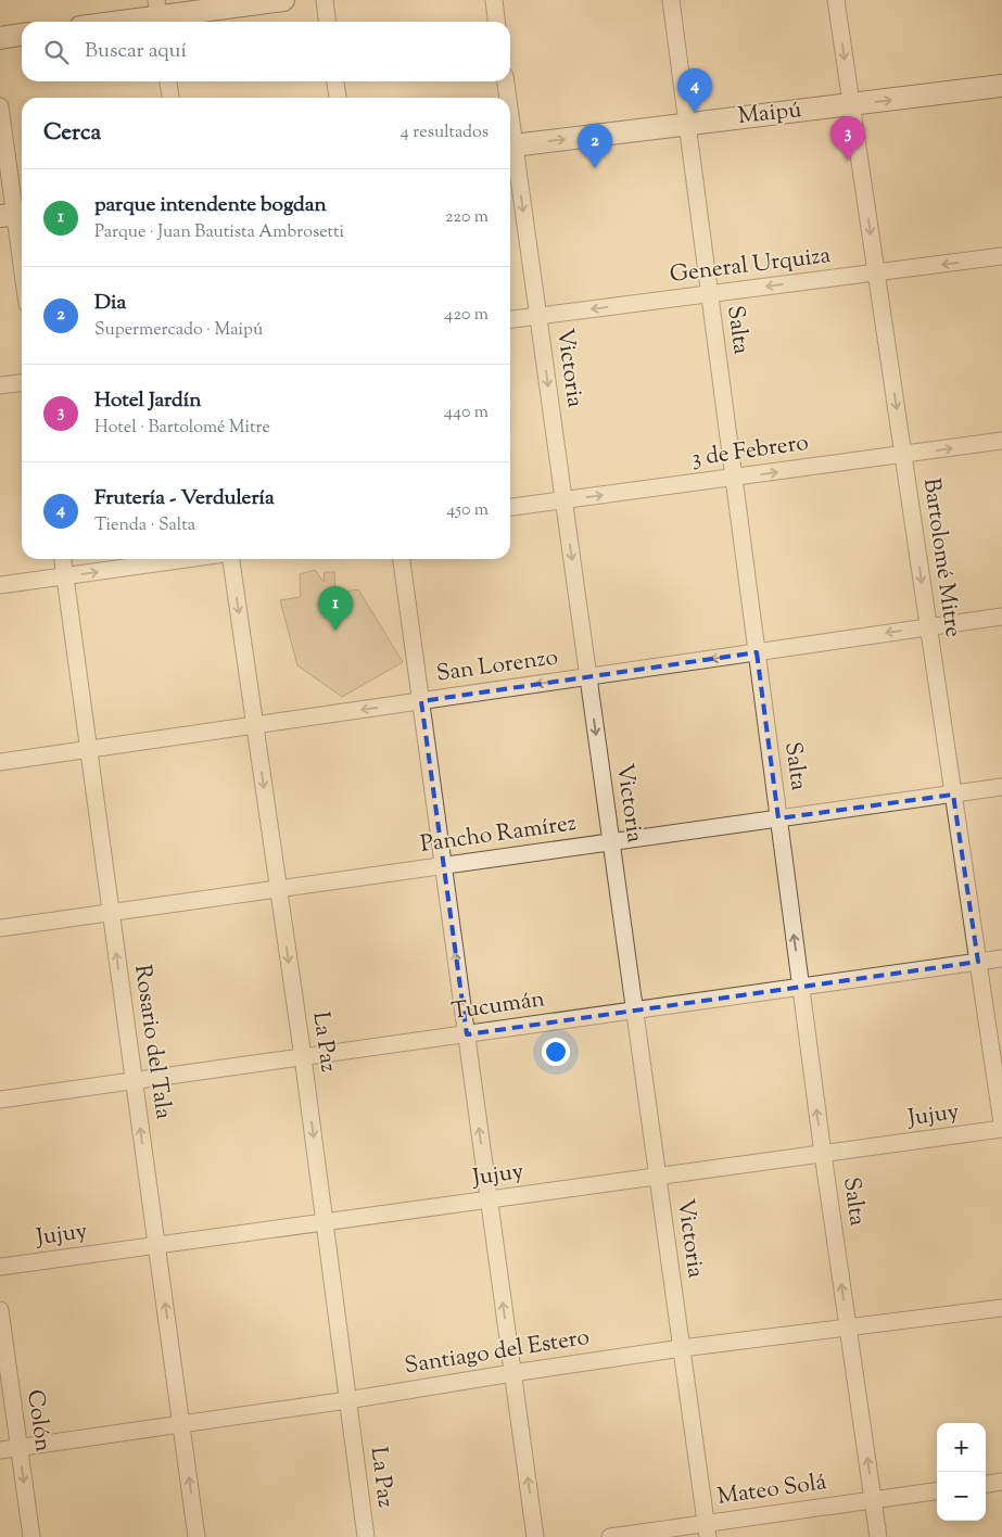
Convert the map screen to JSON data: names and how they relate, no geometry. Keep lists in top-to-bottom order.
{
  "streets": {
    "street": [
      "Maipú",
      "General Urquiza",
      "Salta",
      "Victoria",
      "3 de Febrero",
      "Bartolomé Mitre",
      "San Lorenzo",
      "Pancho Ramírez",
      "Tucumán",
      "Rosario del Tala",
      "La Paz",
      "Jujuy",
      "Santiago del Estero",
      "Colón",
      "Mateo Solá"
    ]
  },
  "crossings": [
    ["Maipú", "Salta"],
    ["Maipú", "Bartolomé Mitre"],
    ["General Urquiza", "Salta"],
    ["General Urquiza", "Victoria"],
    ["General Urquiza", "Bartolomé Mitre"],
    ["Salta", "3 de Febrero"],
    ["Salta", "San Lorenzo"],
    ["Salta", "Pancho Ramírez"],
    ["Salta", "Tucumán"],
    ["Salta", "Jujuy"],
    ["Salta", "Santiago del Estero"],
    ["Salta", "Mateo Solá"],
    ["Victoria", "3 de Febrero"],
    ["Victoria", "San Lorenzo"],
    ["Victoria", "Pancho Ramírez"],
    ["Victoria", "Tucumán"],
    ["Victoria", "Jujuy"],
    ["Victoria", "Santiago del Estero"],
    ["Victoria", "Mateo Solá"],
    ["3 de Febrero", "Bartolomé Mitre"],
    ["Bartolomé Mitre", "San Lorenzo"],
    ["Bartolomé Mitre", "Pancho Ramírez"],
    ["Bartolomé Mitre", "Tucumán"],
    ["San Lorenzo", "Rosario del Tala"],
    ["San Lorenzo", "La Paz"],
    ["Pancho Ramírez", "Rosario del Tala"],
    ["Pancho Ramírez", "La Paz"],
    ["Tucumán", "Rosario del Tala"],
    ["Tucumán", "La Paz"],
    ["Rosario del Tala", "Jujuy"],
    ["Rosario del Tala", "Santiago del Estero"],
    ["La Paz", "Jujuy"],
    ["La Paz", "Santiago del Estero"],
    ["Santiago del Estero", "Colón"]
  ],
  "one_way": [
    "Maipú",
    "General Urquiza",
    "Salta",
    "Victoria",
    "3 de Febrero",
    "Bartolomé Mitre",
    "San Lorenzo",
    "Rosario del Tala",
    "La Paz",
    "Colón"
  ],
  "page": {
    "search": "Buscar aquí",
    "pins": [
      "4",
      "3",
      "2",
      "1"
    ],
    "heading": ["Cerca", "4 resultados"],
    "list": [
      {
        "mark": "1",
        "name": "parque intendente bogdan",
        "note": "Parque · Juan Bautista Ambrosetti",
        "value": "220 m"
      },
      {
        "mark": "2",
        "name": "Dia",
        "note": "Supermercado · Maipú",
        "value": "420 m"
      },
      {
        "mark": "3",
        "name": "Hotel Jardín",
        "note": "Hotel · Bartolomé Mitre",
        "value": "440 m"
      },
      {
        "mark": "4",
        "name": "Frutería - Verdulería",
        "note": "Tienda · Salta",
        "value": "450 m"
      }
    ],
    "map_buttons": ["+", "−"]
  }
}
